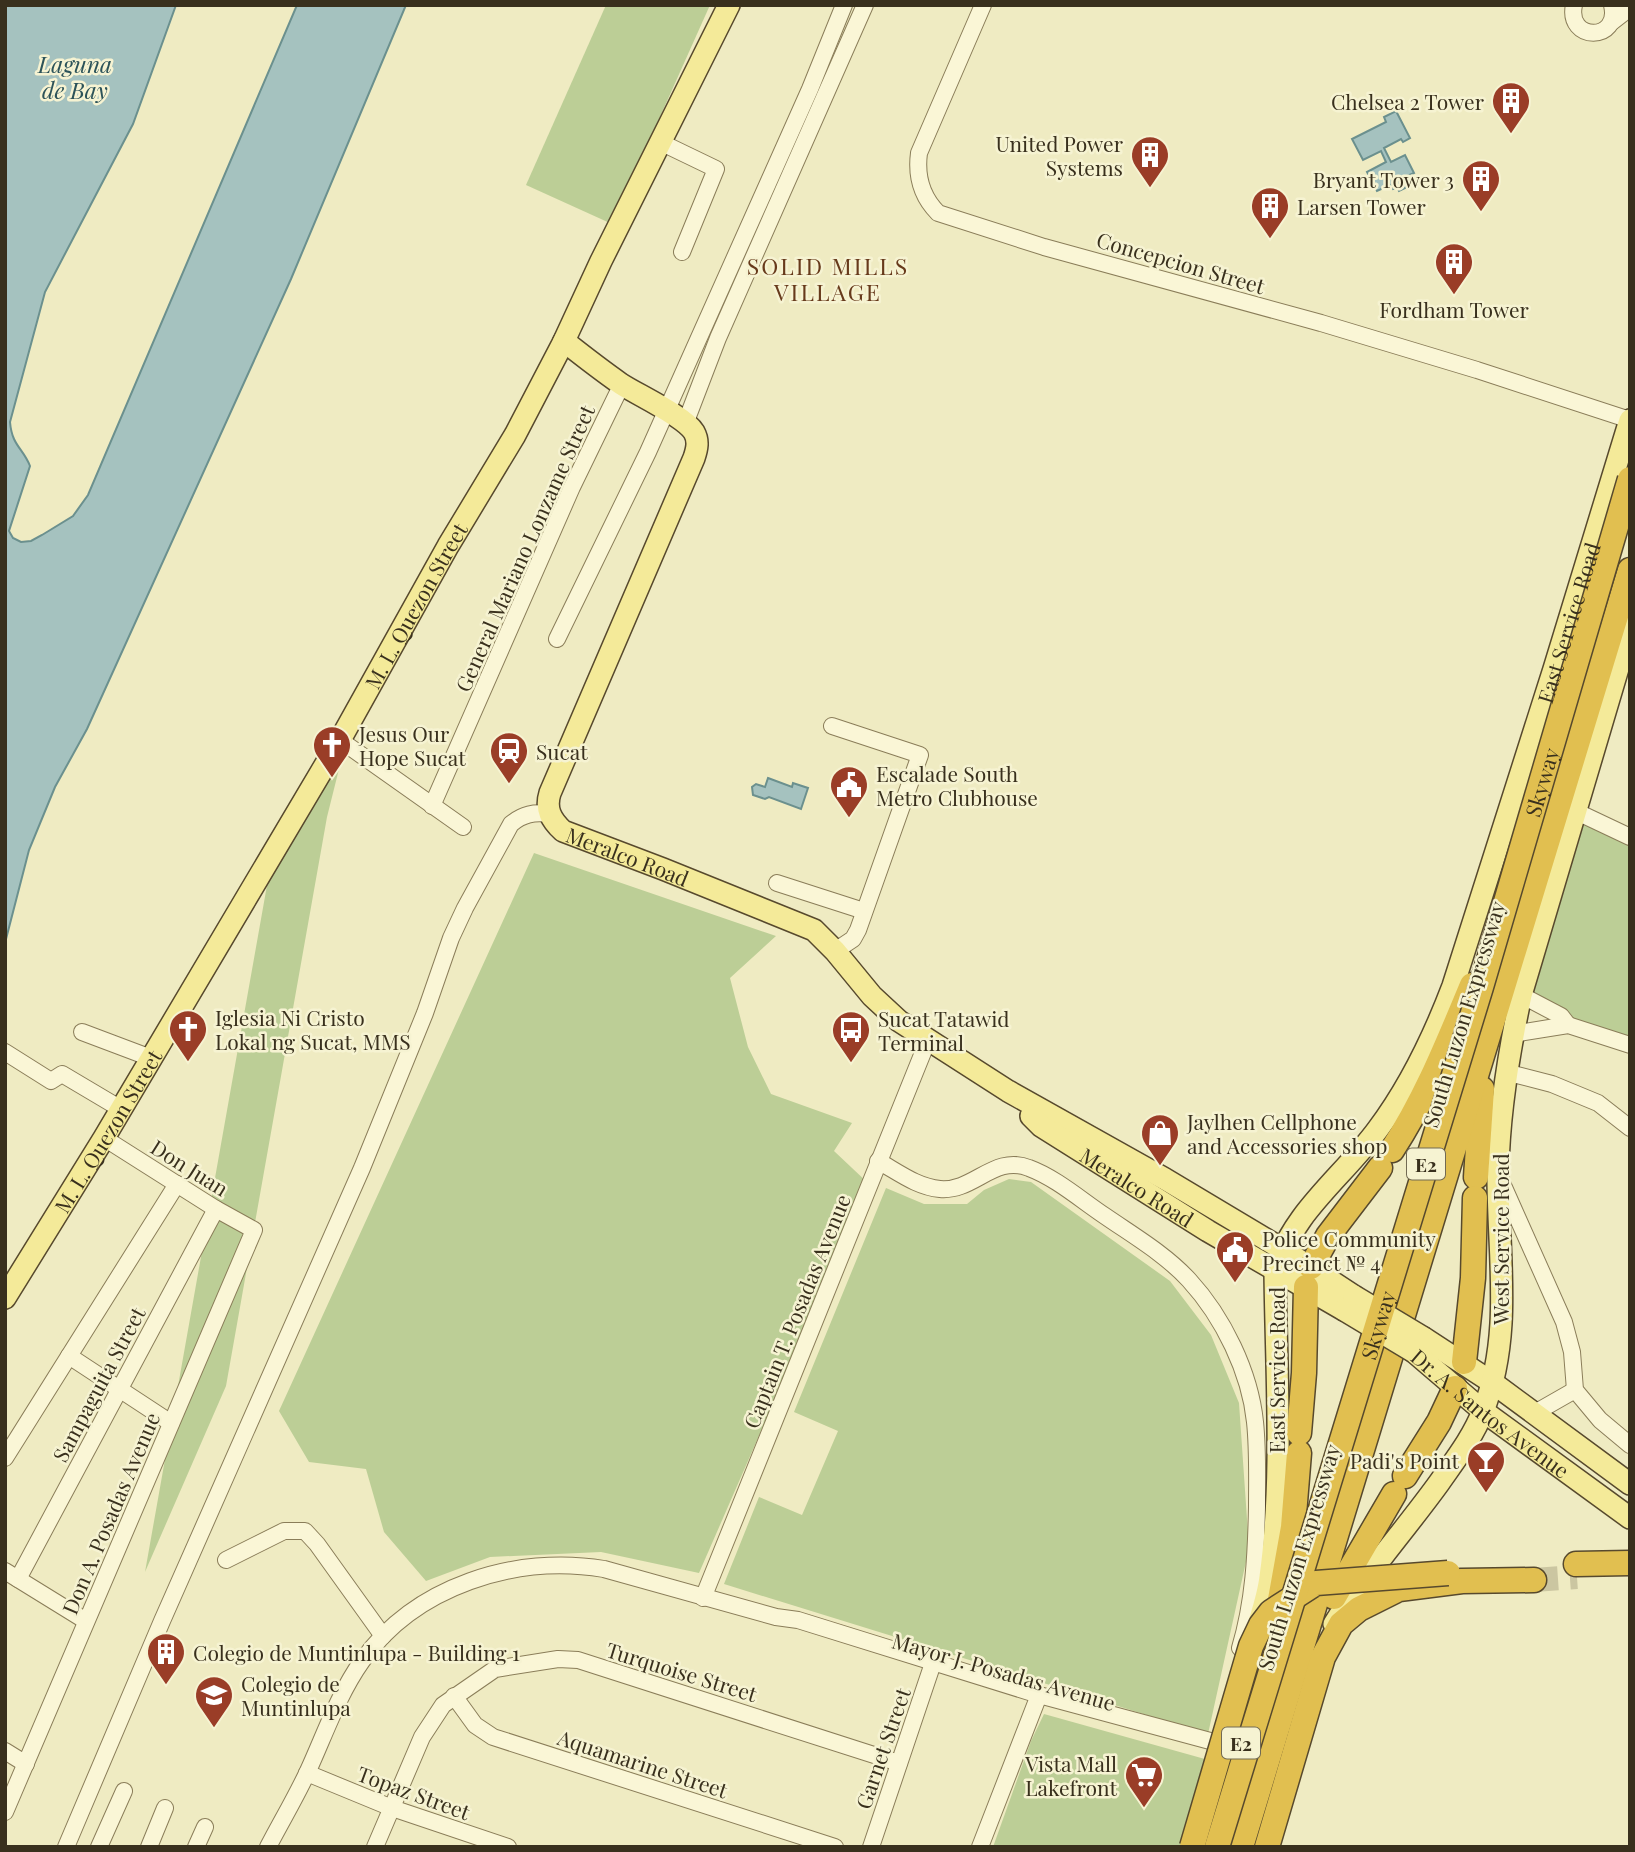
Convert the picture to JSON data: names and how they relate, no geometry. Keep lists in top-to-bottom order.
{
  "streets": {
    "highway": ["Skyway", "South Luzon Expressway", "E2"],
    "main road": [
      "M. L. Quezon Street",
      "East Service Road",
      "Meralco Road",
      "West Service Road",
      "Dr. A. Santos Avenue"
    ],
    "street": [
      "Concepcion Street",
      "General Mariano Lonzame Street",
      "Don Juan",
      "Captain T. Posadas Avenue",
      "Sampaguita Street",
      "Don A. Posadas Avenue",
      "Turquoise Street",
      "Mayor J. Posadas Avenue",
      "Garnet Street",
      "Aquamarine Street",
      "Topaz Street"
    ]
  },
  "crossings": [
    ["Concepcion Street", "East Service Road"],
    ["M. L. Quezon Street", "Don Juan"],
    ["East Service Road", "Meralco Road"],
    ["East Service Road", "Dr. A. Santos Avenue"],
    ["East Service Road", "Mayor J. Posadas Avenue"],
    ["Meralco Road", "Captain T. Posadas Avenue"],
    ["Meralco Road", "Dr. A. Santos Avenue"],
    ["South Luzon Expressway", "West Service Road"],
    ["Don Juan", "Sampaguita Street"],
    ["Don Juan", "Don A. Posadas Avenue"],
    ["West Service Road", "Dr. A. Santos Avenue"],
    ["Captain T. Posadas Avenue", "Mayor J. Posadas Avenue"],
    ["Turquoise Street", "Garnet Street"],
    ["Turquoise Street", "Aquamarine Street"],
    ["Turquoise Street", "Topaz Street"],
    ["Mayor J. Posadas Avenue", "Garnet Street"],
    ["Mayor J. Posadas Avenue", "Topaz Street"]
  ],
  "districts": ["SOLID MILLS VILLAGE"],
  "water": ["Laguna de Bay"],
  "places": {
    "building": [
      "Chelsea 2 Tower",
      "United Power Systems",
      "Bryant Tower 3",
      "Larsen Tower",
      "Fordham Tower",
      "Colegio de Muntinlupa - Building 1"
    ],
    "church": ["Jesus Our Hope Sucat", "Iglesia Ni Cristo Lokal ng Sucat, MMS"],
    "station": ["Sucat"],
    "public building": ["Escalade South Metro Clubhouse", "Police Community Precinct № 4"],
    "bus stop": ["Sucat Tatawid Terminal"],
    "shop": ["Jaylhen Cellphone and Accessories shop"],
    "bar": ["Padi's Point"],
    "school or university": ["Colegio de Muntinlupa"],
    "supermarket": ["Vista Mall Lakefront"]
  }
}
